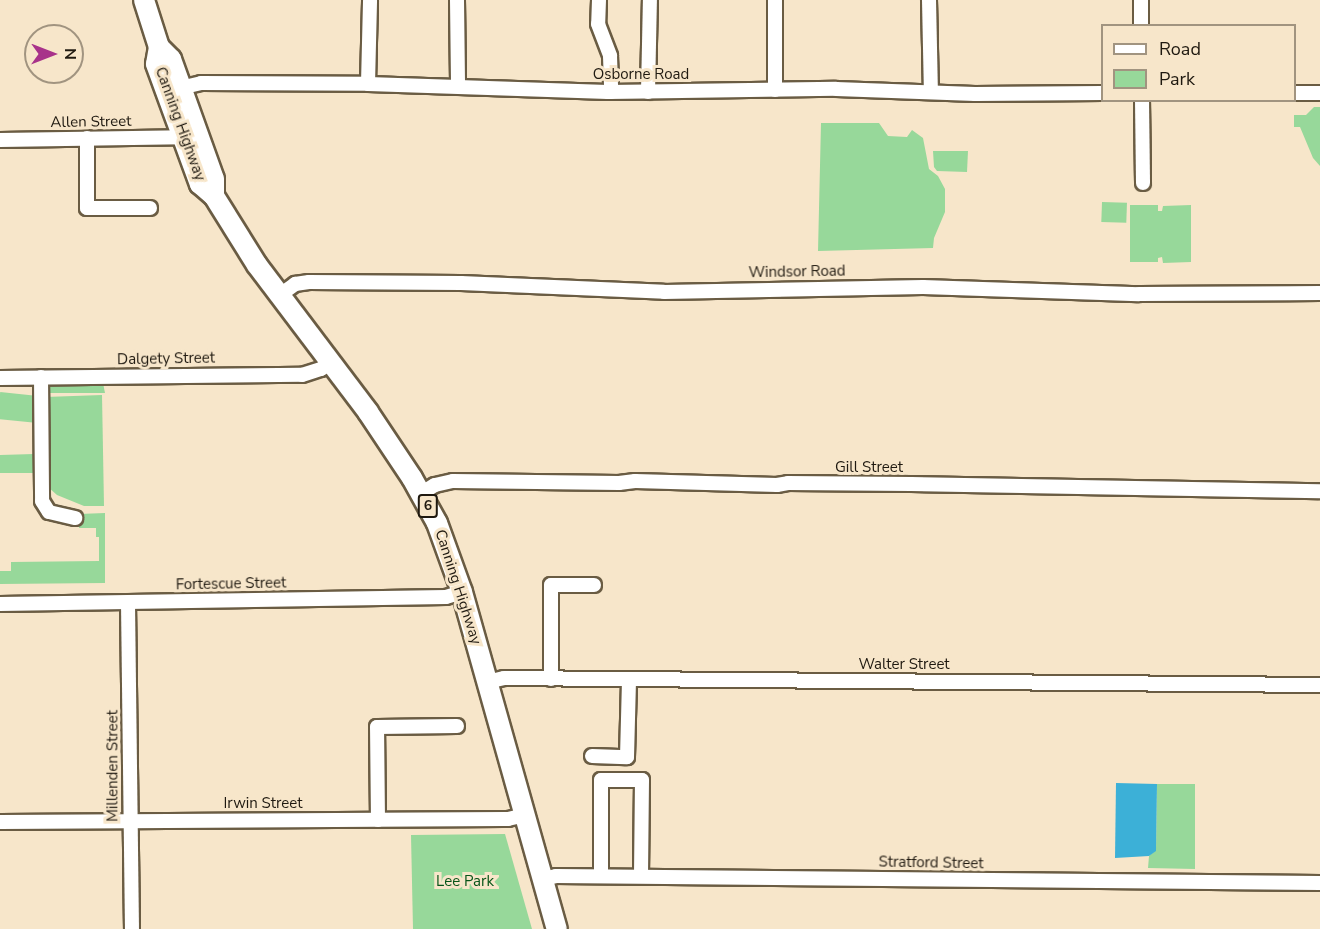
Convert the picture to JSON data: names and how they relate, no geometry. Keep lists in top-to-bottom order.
{
  "streets": {
    "highway": ["Canning Highway", "6"],
    "street": [
      "Osborne Road",
      "Allen Street",
      "Windsor Road",
      "Dalgety Street",
      "Gill Street",
      "Fortescue Street",
      "Walter Street",
      "Millenden Street",
      "Irwin Street",
      "Stratford Street"
    ]
  },
  "crossings": [
    ["Osborne Road", "Canning Highway"],
    ["Allen Street", "Canning Highway"],
    ["Canning Highway", "Windsor Road"],
    ["Canning Highway", "Dalgety Street"],
    ["Canning Highway", "Gill Street"],
    ["Canning Highway", "Fortescue Street"],
    ["Canning Highway", "Walter Street"],
    ["Canning Highway", "Irwin Street"],
    ["Canning Highway", "Stratford Street"],
    ["Fortescue Street", "Millenden Street"],
    ["Millenden Street", "Irwin Street"]
  ],
  "parks": ["Lee Park"],
  "legend": ["Road", "Park"],
  "north": "right"
}
